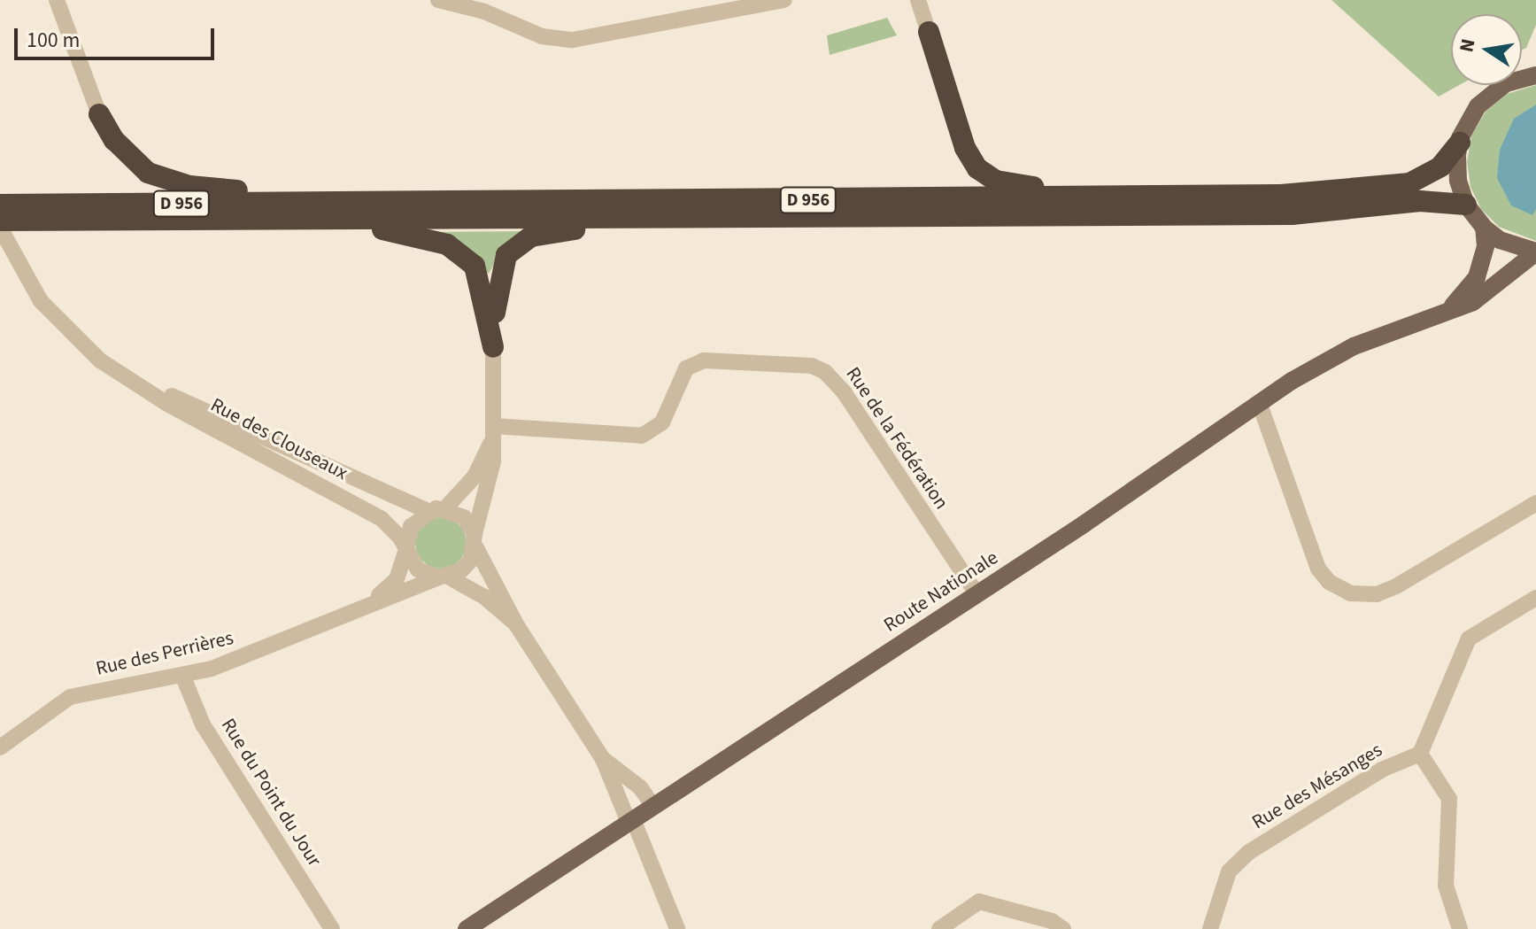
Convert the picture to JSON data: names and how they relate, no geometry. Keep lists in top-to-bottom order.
{
  "streets": {
    "highway": ["D 956"],
    "main road": ["Route Nationale"],
    "street": [
      "Rue de la Fédération",
      "Rue des Clouseaux",
      "Rue des Perrières",
      "Rue des Mésanges",
      "Rue du Point du Jour"
    ]
  },
  "crossings": [
    ["Rue de la Fédération", "Route Nationale"],
    ["Rue des Clouseaux", "Rue des Perrières"],
    ["Rue des Perrières", "Rue du Point du Jour"]
  ],
  "scale_bar": "100 m",
  "north": "left"
}
